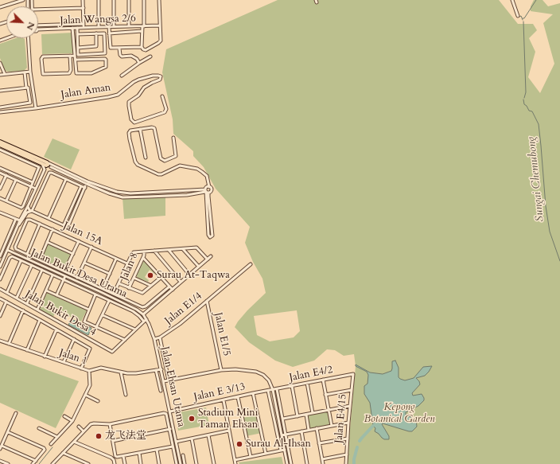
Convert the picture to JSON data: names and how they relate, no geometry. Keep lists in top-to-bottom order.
{
  "streets": {
    "street": [
      "Jalan Wangsa 2/6",
      "Jalan Aman",
      "Jalan 15A",
      "Jalan 8",
      "Jalan Bukit Desa Utama",
      "Jalan E1/4",
      "Jalan Bukit Desa 4",
      "Jalan E1/5",
      "Jalan 1",
      "Jalan E4/2",
      "Jalan Ehsan Utama",
      "Jalan E 3/13",
      "Jalan E4/15"
    ]
  },
  "crossings": [
    ["Jalan Bukit Desa Utama", "Jalan Ehsan Utama"],
    ["Jalan E1/4", "Jalan E1/5"],
    ["Jalan E1/4", "Jalan Ehsan Utama"],
    ["Jalan 1", "Jalan Ehsan Utama"],
    ["Jalan E4/2", "Jalan E 3/13"],
    ["Jalan E4/2", "Jalan E4/15"],
    ["Jalan Ehsan Utama", "Jalan E 3/13"]
  ],
  "water": ["Sungai Chemubong"],
  "parks": ["Kepong Botanical Garden"],
  "places": [
    "Surau At-Taqwa",
    "Stadium Mini Taman Ehsan",
    "龙飞法堂",
    "Surau Al-Ihsan"
  ],
  "north": "bottom right"
}
